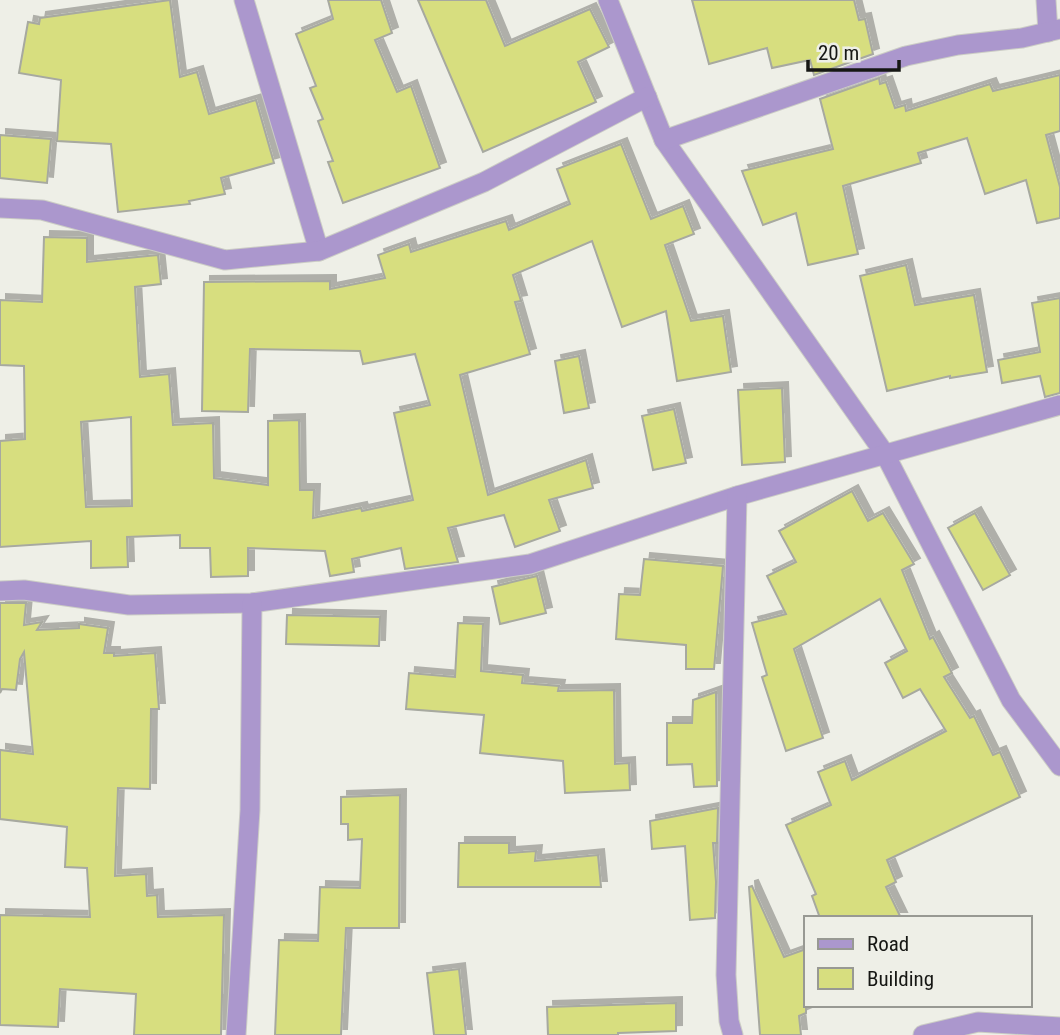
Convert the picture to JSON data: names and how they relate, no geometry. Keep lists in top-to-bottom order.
{
  "legend": ["Road", "Building"],
  "scale_bar": "20 m"
}
